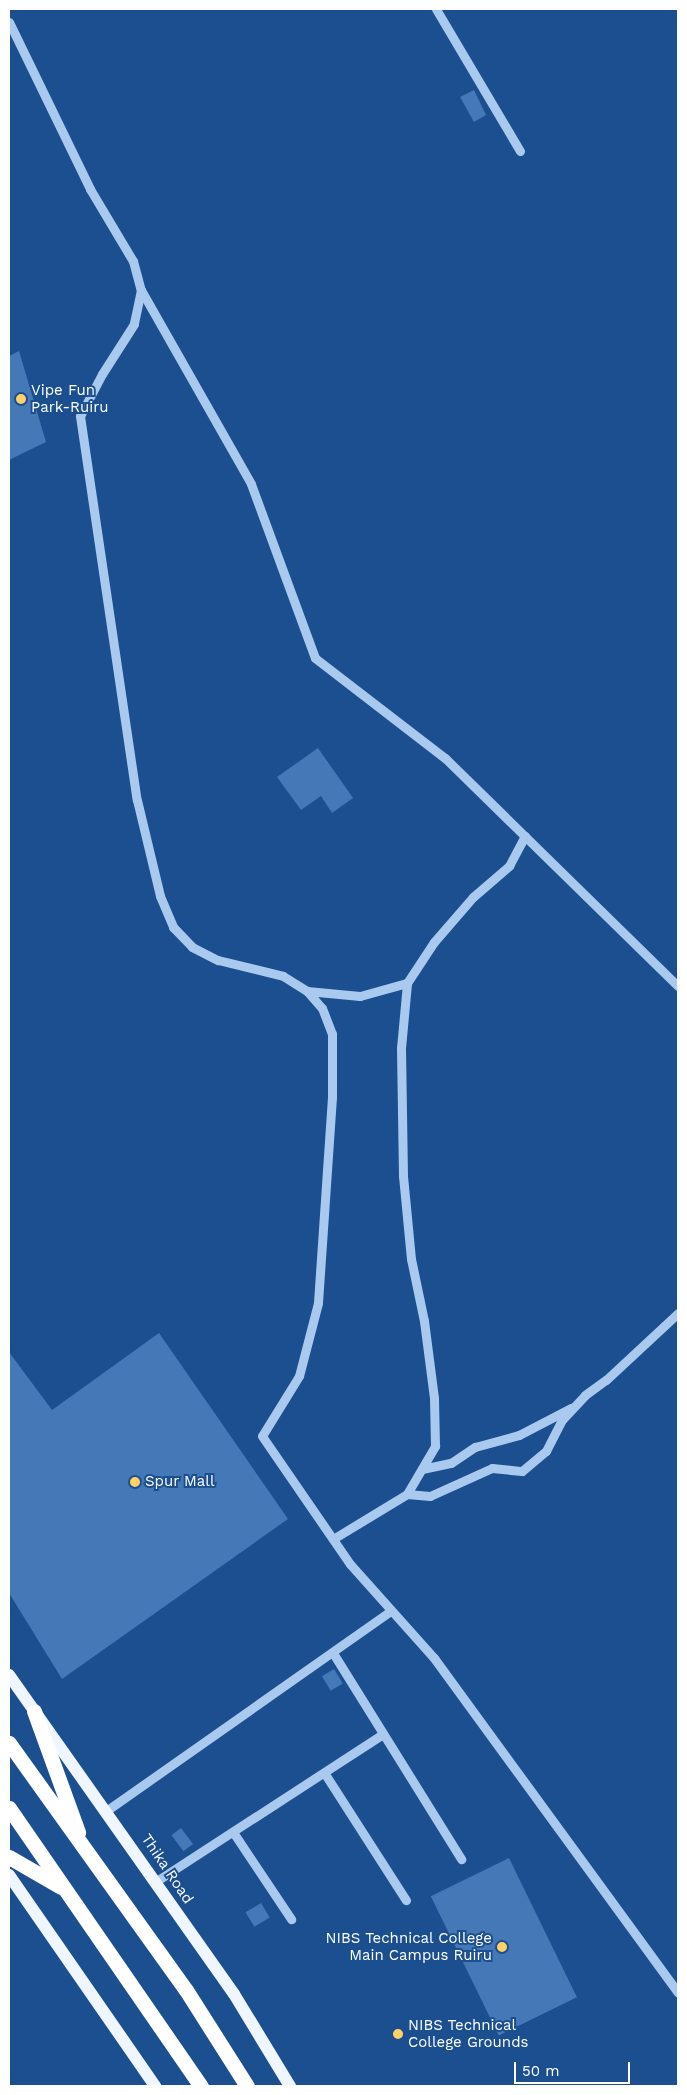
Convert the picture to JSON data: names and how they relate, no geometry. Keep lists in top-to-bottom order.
{
  "streets": {
    "main road": ["Thika Road"]
  },
  "places": [
    "Vipe Fun Park-Ruiru",
    "Spur Mall",
    "NIBS Technical College Main Campus Ruiru",
    "NIBS Technical College Grounds"
  ],
  "scale_bar": "50 m"
}
